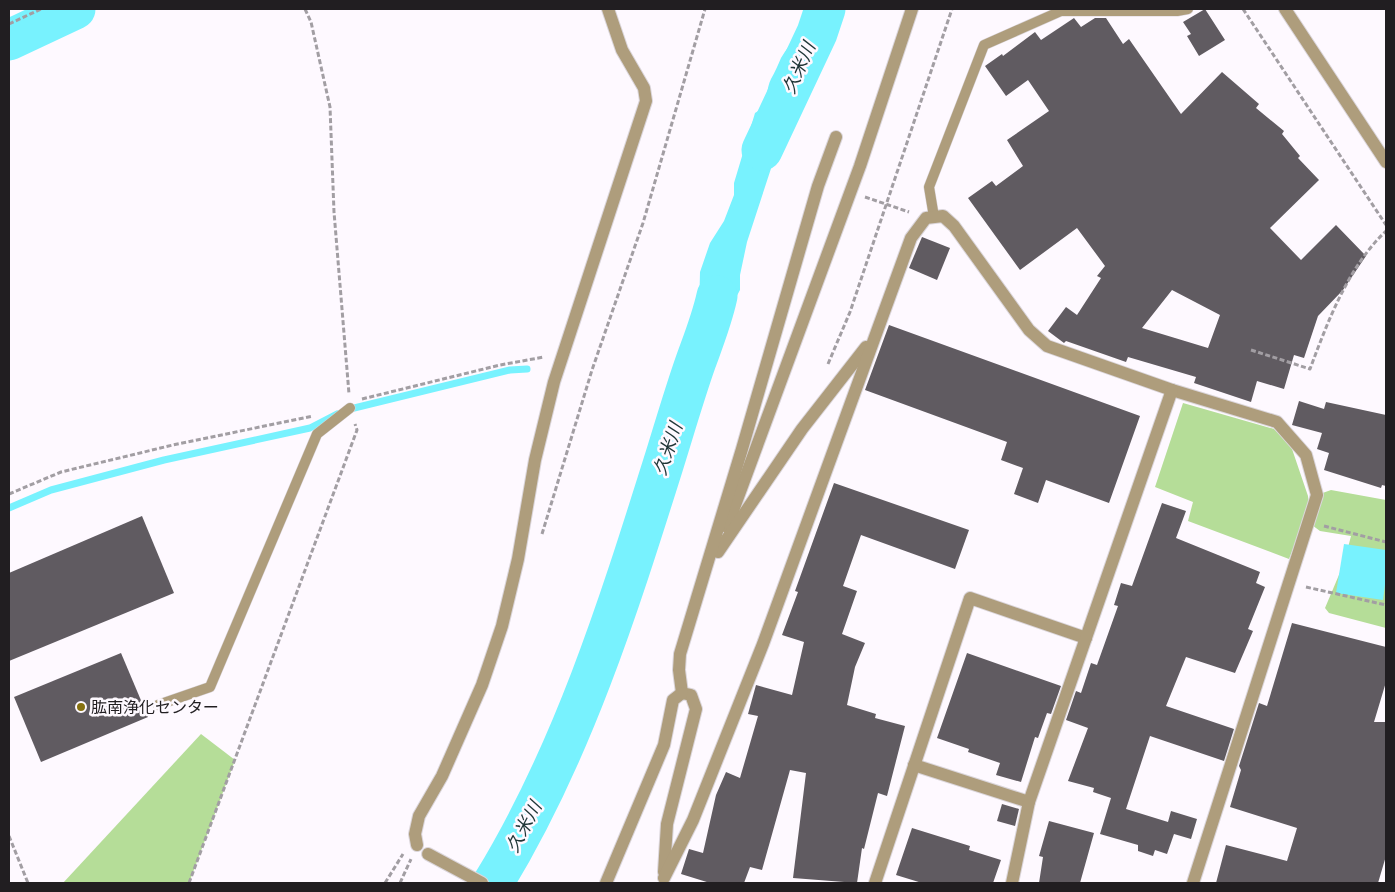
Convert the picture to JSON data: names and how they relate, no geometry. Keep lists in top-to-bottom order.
{
  "water": ["久米川"],
  "places": ["肱南浄化センター"]
}
